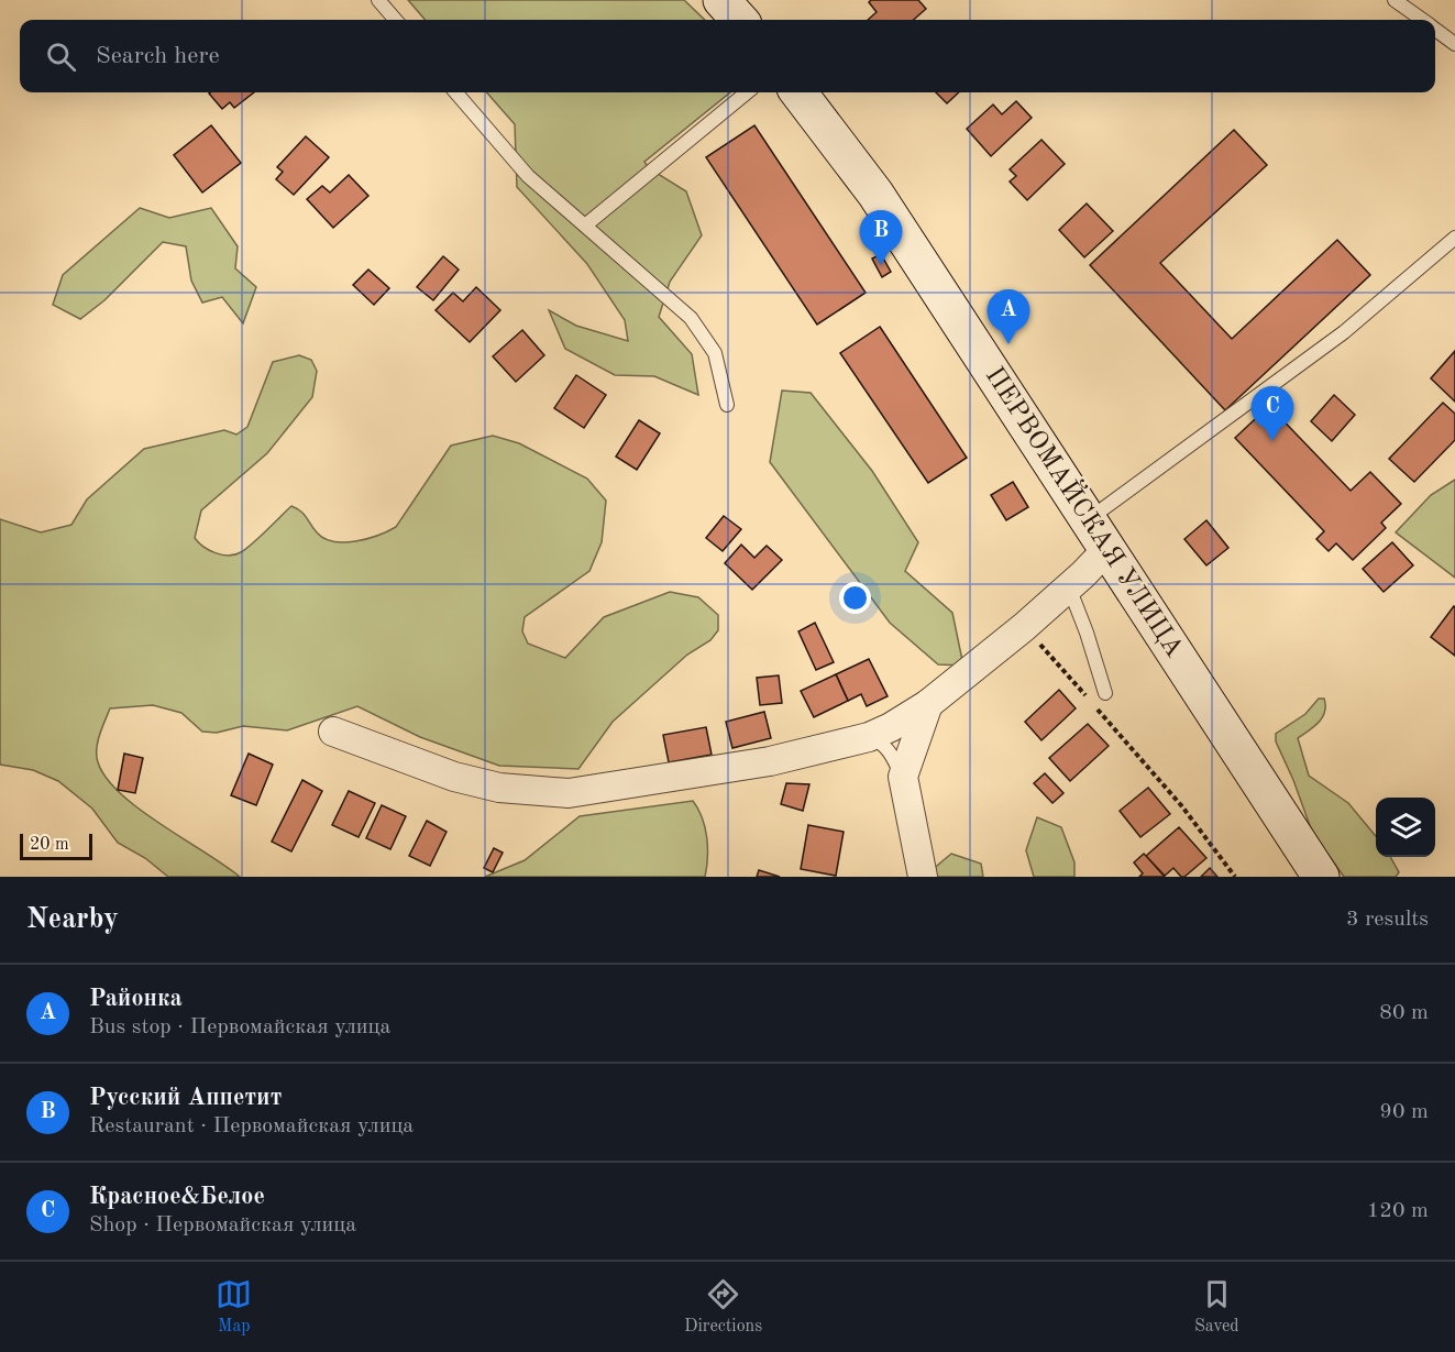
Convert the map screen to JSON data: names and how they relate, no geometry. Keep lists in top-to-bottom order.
{
  "streets": {
    "main road": ["ПЕРВОМАЙСКАЯ УЛИЦА"]
  },
  "scale_bar": "20 m",
  "page": {
    "search": "Search here",
    "pins": ["B", "A", "C"],
    "scale": "20 m",
    "heading": ["Nearby", "3 results"],
    "list": [
      {
        "mark": "A",
        "name": "Районка",
        "note": "Bus stop · Первомайская улица",
        "value": "80 m"
      },
      {
        "mark": "B",
        "name": "Русский Аппетит",
        "note": "Restaurant · Первомайская улица",
        "value": "90 m"
      },
      {
        "mark": "C",
        "name": "Красное&Белое",
        "note": "Shop · Первомайская улица",
        "value": "120 m"
      }
    ],
    "nav": ["Map", "Directions", "Saved"]
  }
}
